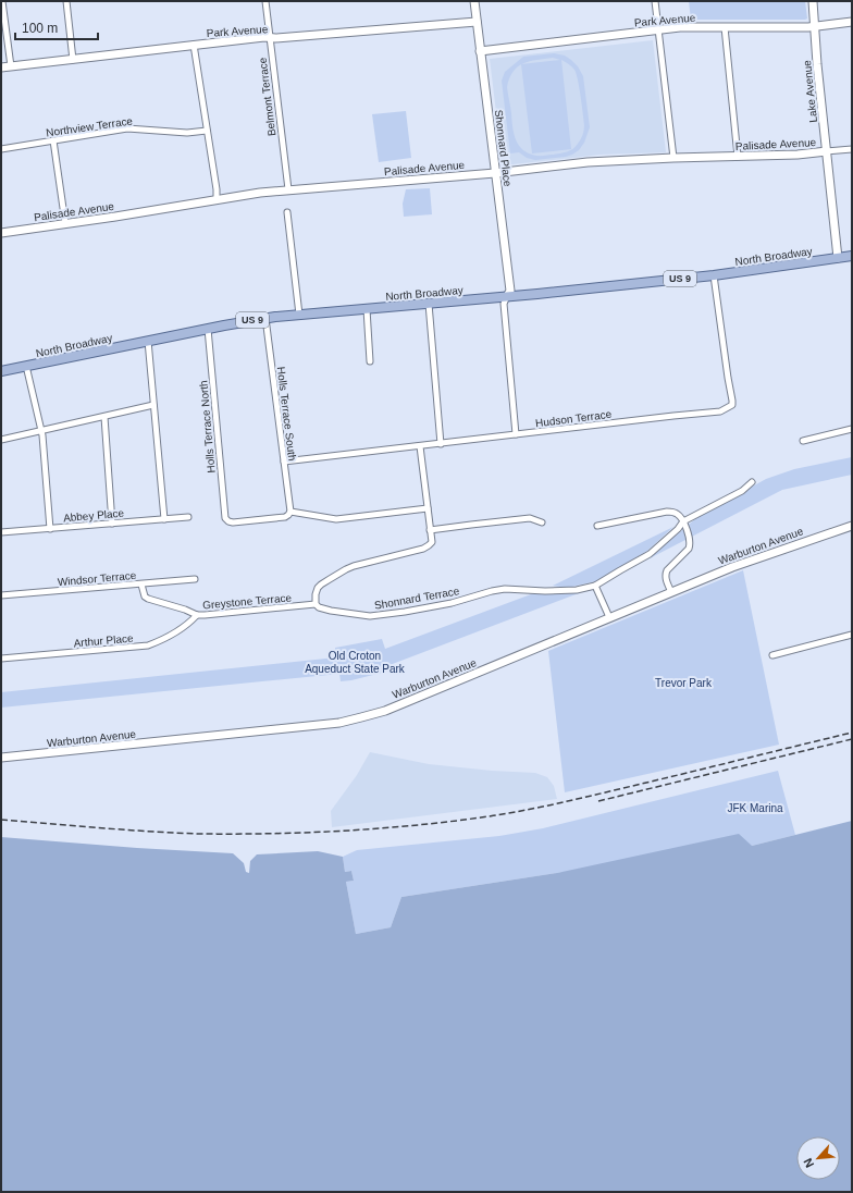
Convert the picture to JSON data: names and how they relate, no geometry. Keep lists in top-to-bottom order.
{
  "streets": {
    "main road": ["North Broadway", "US 9"],
    "street": [
      "Park Avenue",
      "Lake Avenue",
      "Belmont Terrace",
      "Northview Terrace",
      "Palisade Avenue",
      "Shonnard Place",
      "Holls Terrace South",
      "Hudson Terrace",
      "Holls Terrace North",
      "Abbey Place",
      "Warburton Avenue",
      "Windsor Terrace",
      "Shonnard Terrace",
      "Greystone Terrace",
      "Arthur Place"
    ]
  },
  "crossings": [
    ["Park Avenue", "Lake Avenue"],
    ["Park Avenue", "Belmont Terrace"],
    ["Park Avenue", "Shonnard Place"],
    ["Lake Avenue", "Palisade Avenue"],
    ["Lake Avenue", "North Broadway"],
    ["Belmont Terrace", "Palisade Avenue"],
    ["Palisade Avenue", "Shonnard Place"],
    ["Shonnard Place", "North Broadway"],
    ["North Broadway", "Holls Terrace South"],
    ["North Broadway", "Hudson Terrace"],
    ["North Broadway", "Holls Terrace North"],
    ["Holls Terrace South", "Hudson Terrace"],
    ["Holls Terrace South", "Holls Terrace North"],
    ["Windsor Terrace", "Greystone Terrace"],
    ["Shonnard Terrace", "Greystone Terrace"],
    ["Greystone Terrace", "Arthur Place"]
  ],
  "parks": ["Old Croton Aqueduct State Park", "Trevor Park", "JFK Marina"],
  "scale_bar": "100 m",
  "north": "bottom left"
}
